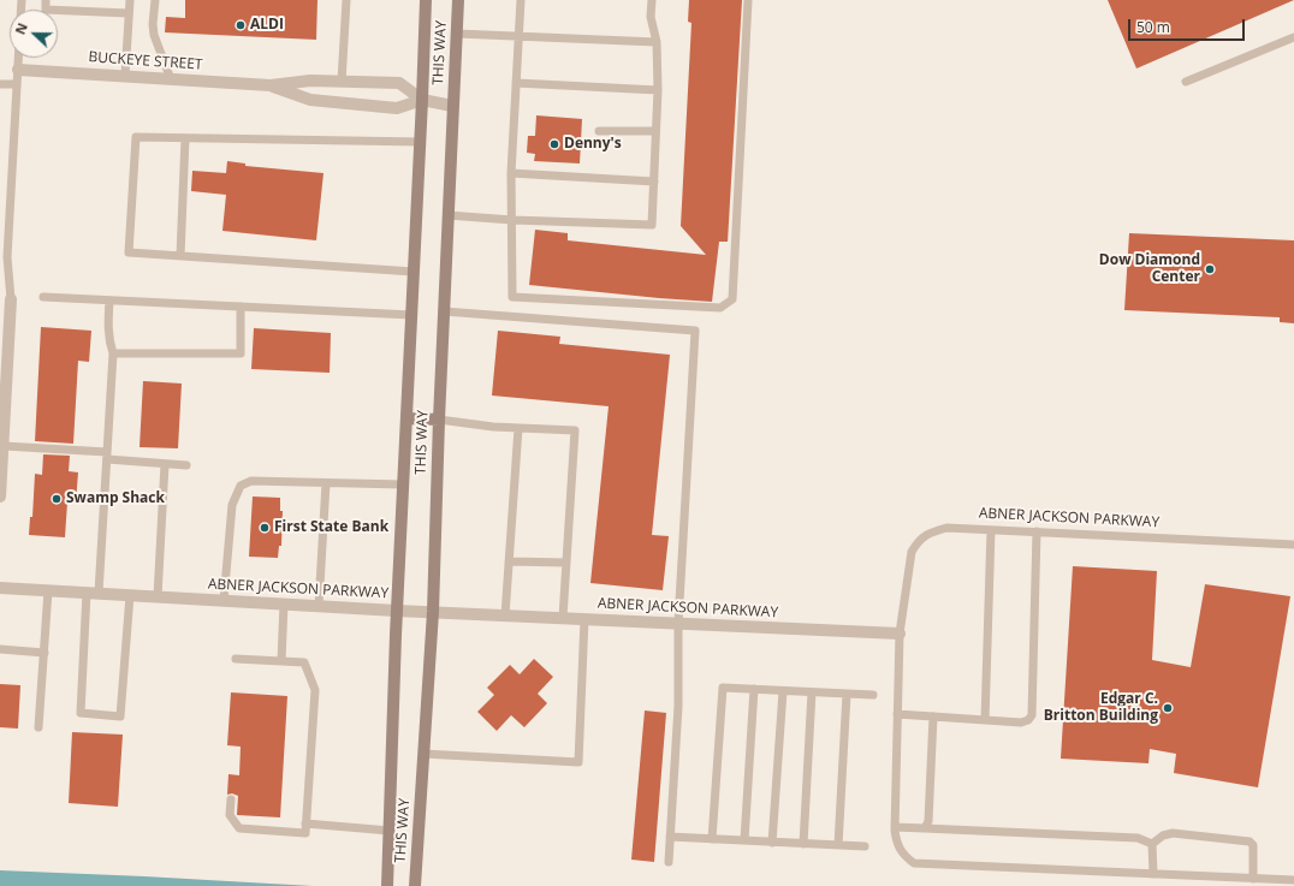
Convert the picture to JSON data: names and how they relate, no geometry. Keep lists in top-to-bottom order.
{
  "streets": {
    "main road": ["THIS WAY"],
    "street": ["BUCKEYE STREET", "ABNER JACKSON PARKWAY"]
  },
  "crossings": [
    ["THIS WAY", "BUCKEYE STREET"],
    ["THIS WAY", "ABNER JACKSON PARKWAY"]
  ],
  "places": [
    "ALDI",
    "Denny's",
    "Dow Diamond Center",
    "Swamp Shack",
    "First State Bank",
    "Edgar C. Britton Building"
  ],
  "scale_bar": "50 m",
  "north": "left"
}
